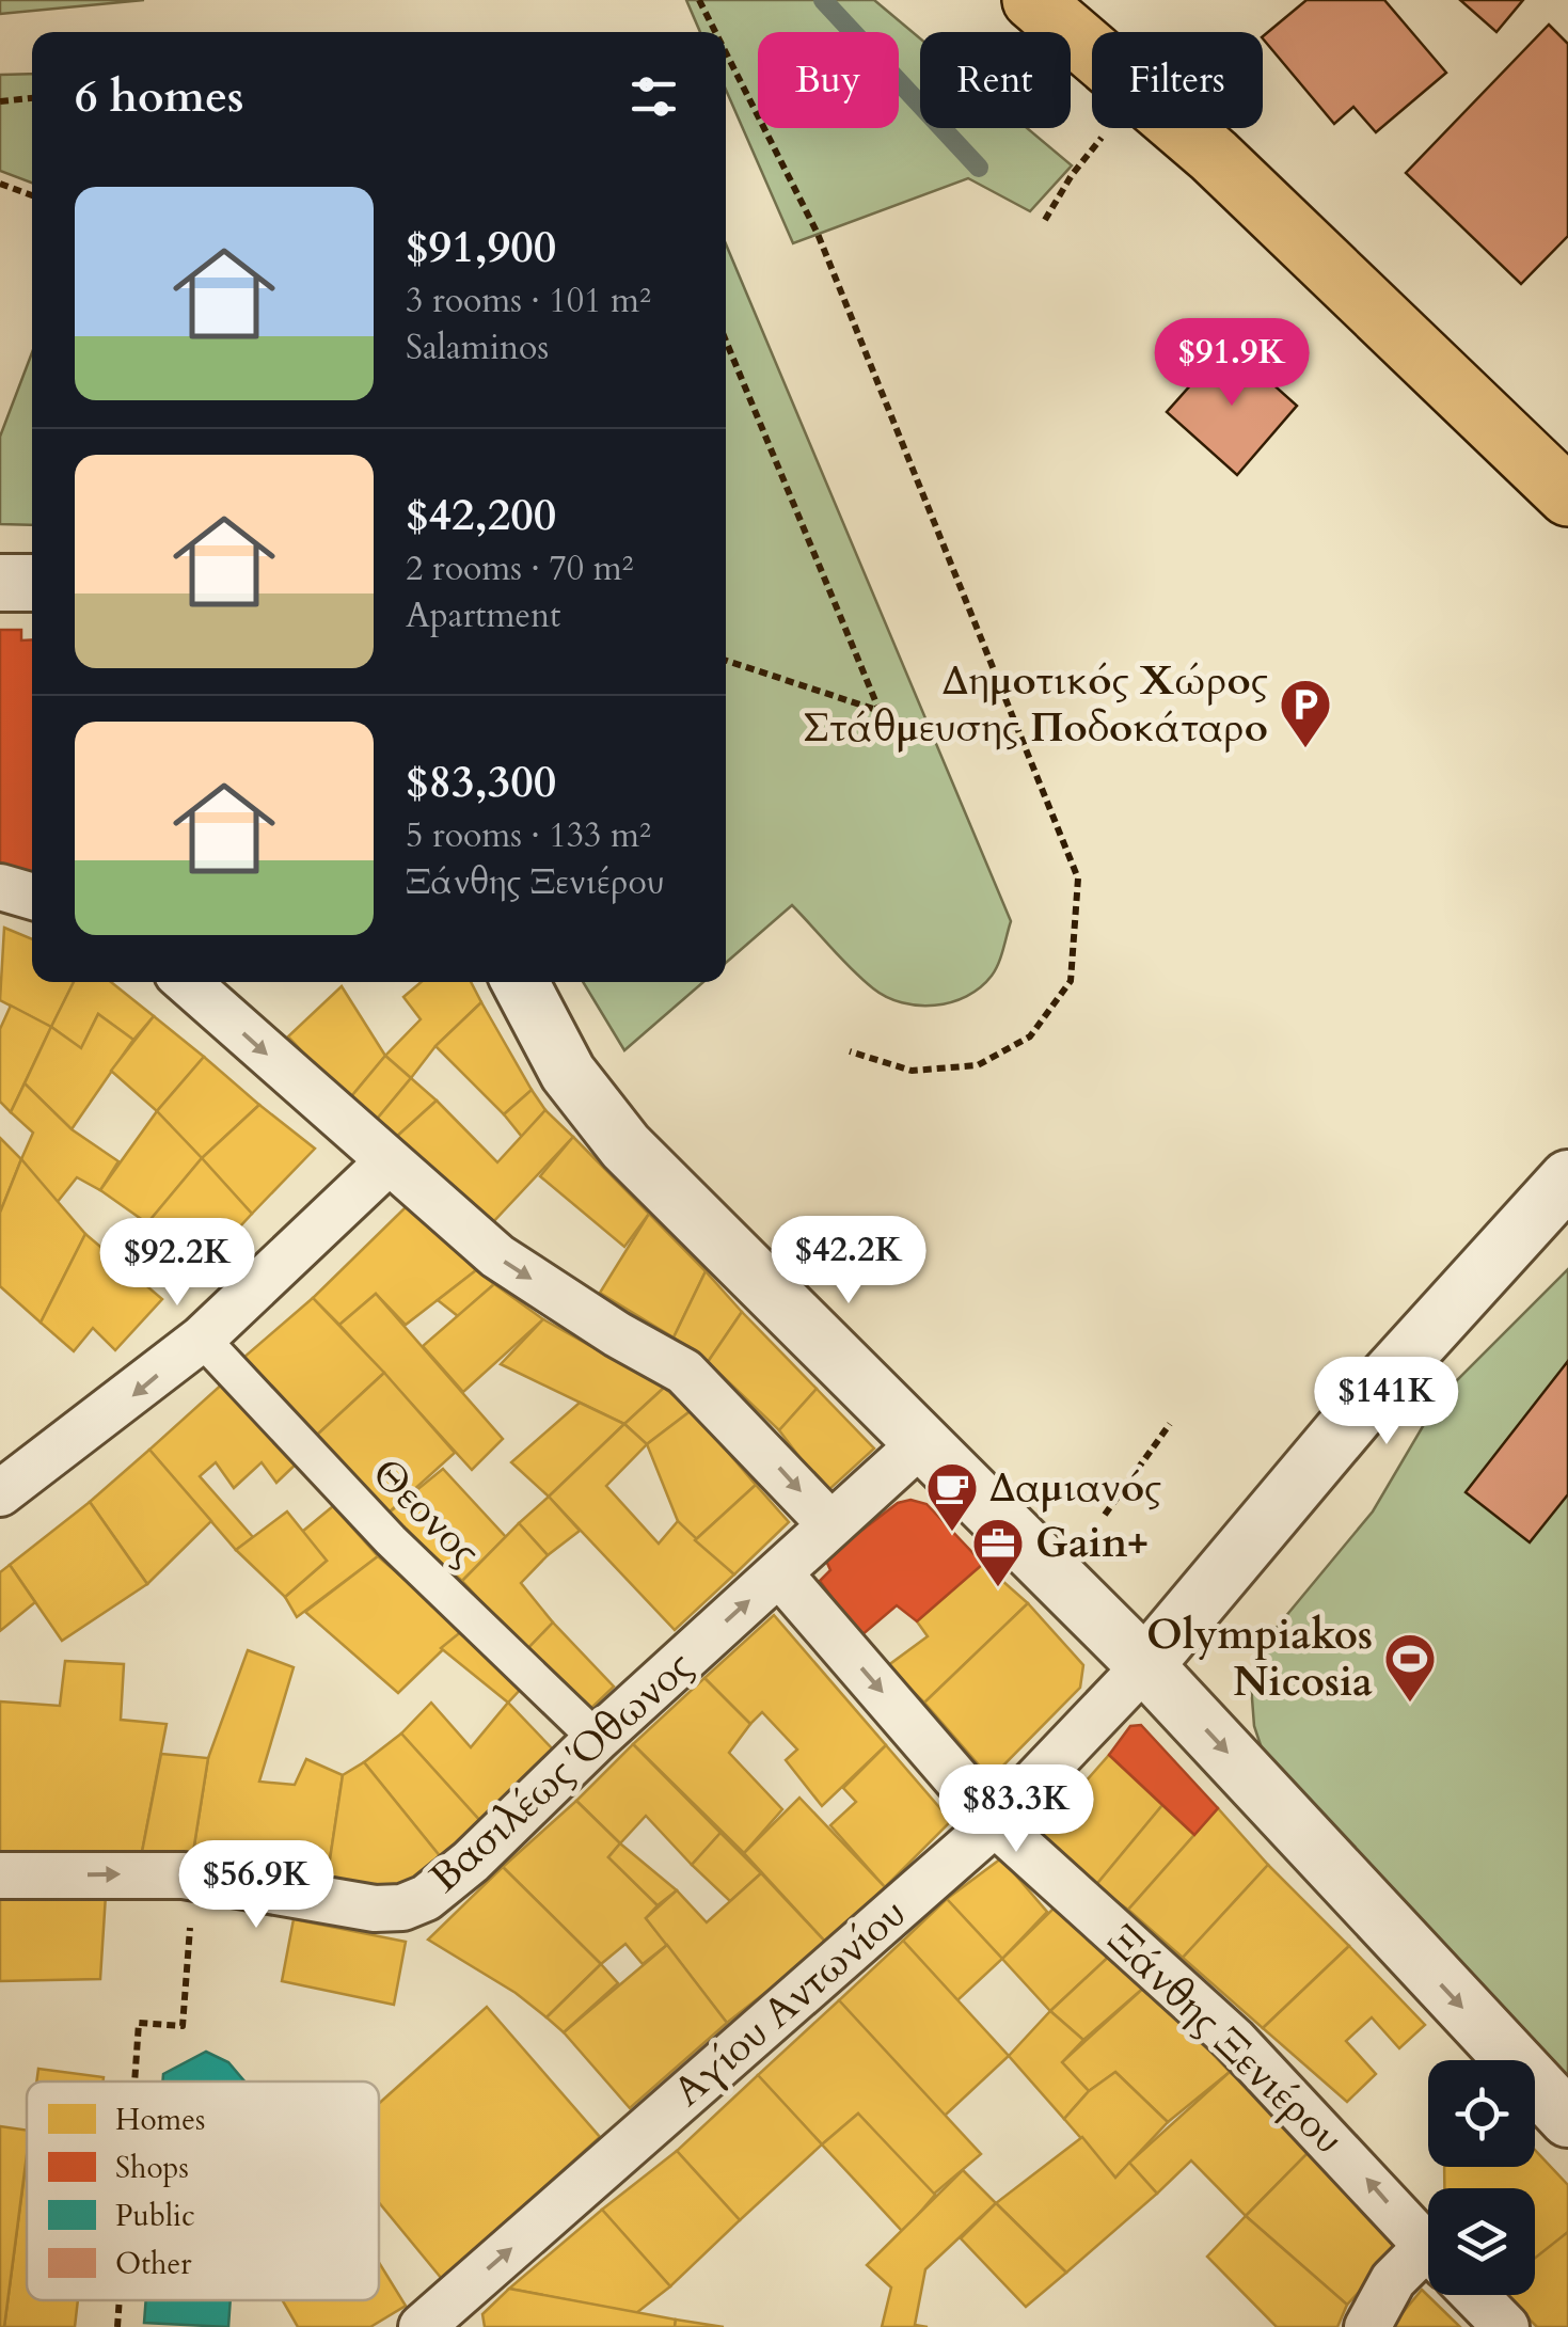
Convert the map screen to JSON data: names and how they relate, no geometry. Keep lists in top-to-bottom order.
{
  "streets": {
    "street": [
      "Θεονος",
      "Βασιλέως Όθωνος",
      "Αγίου Αντωνίου",
      "Ξάνθης Ξενιέρου"
    ]
  },
  "crossings": [
    ["Θεονος", "Βασιλέως Όθωνος"],
    ["Βασιλέως Όθωνος", "Ξάνθης Ξενιέρου"],
    ["Αγίου Αντωνίου", "Ξάνθης Ξενιέρου"]
  ],
  "one_way": ["Βασιλέως Όθωνος", "Αγίου Αντωνίου"],
  "places": {
    "parking": ["Δημοτικός Χώρος Στάθμευσης Ποδοκάταρο"],
    "cafe": ["Δαμιανός"],
    "office": ["Gain+"],
    "sports": ["Olympiakos Nicosia"]
  },
  "legend": [
    "Homes",
    "Shops",
    "Public",
    "Other"
  ],
  "page": {
    "chip": ["Buy", "Rent", "Filters"],
    "heading": "6 homes",
    "list": [
      {
        "name": "$91,900",
        "note": "3 rooms · 101 m² · Salaminos"
      },
      {
        "name": "$42,200",
        "note": "2 rooms · 70 m² · Apartment"
      },
      {
        "name": "$83,300",
        "note": "5 rooms · 133 m² · Ξάνθης Ξενιέρου"
      }
    ],
    "price": [
      "$91.9K",
      "$42.2K",
      "$92.2K",
      "$141K",
      "$83.3K",
      "$56.9K"
    ]
  }
}
